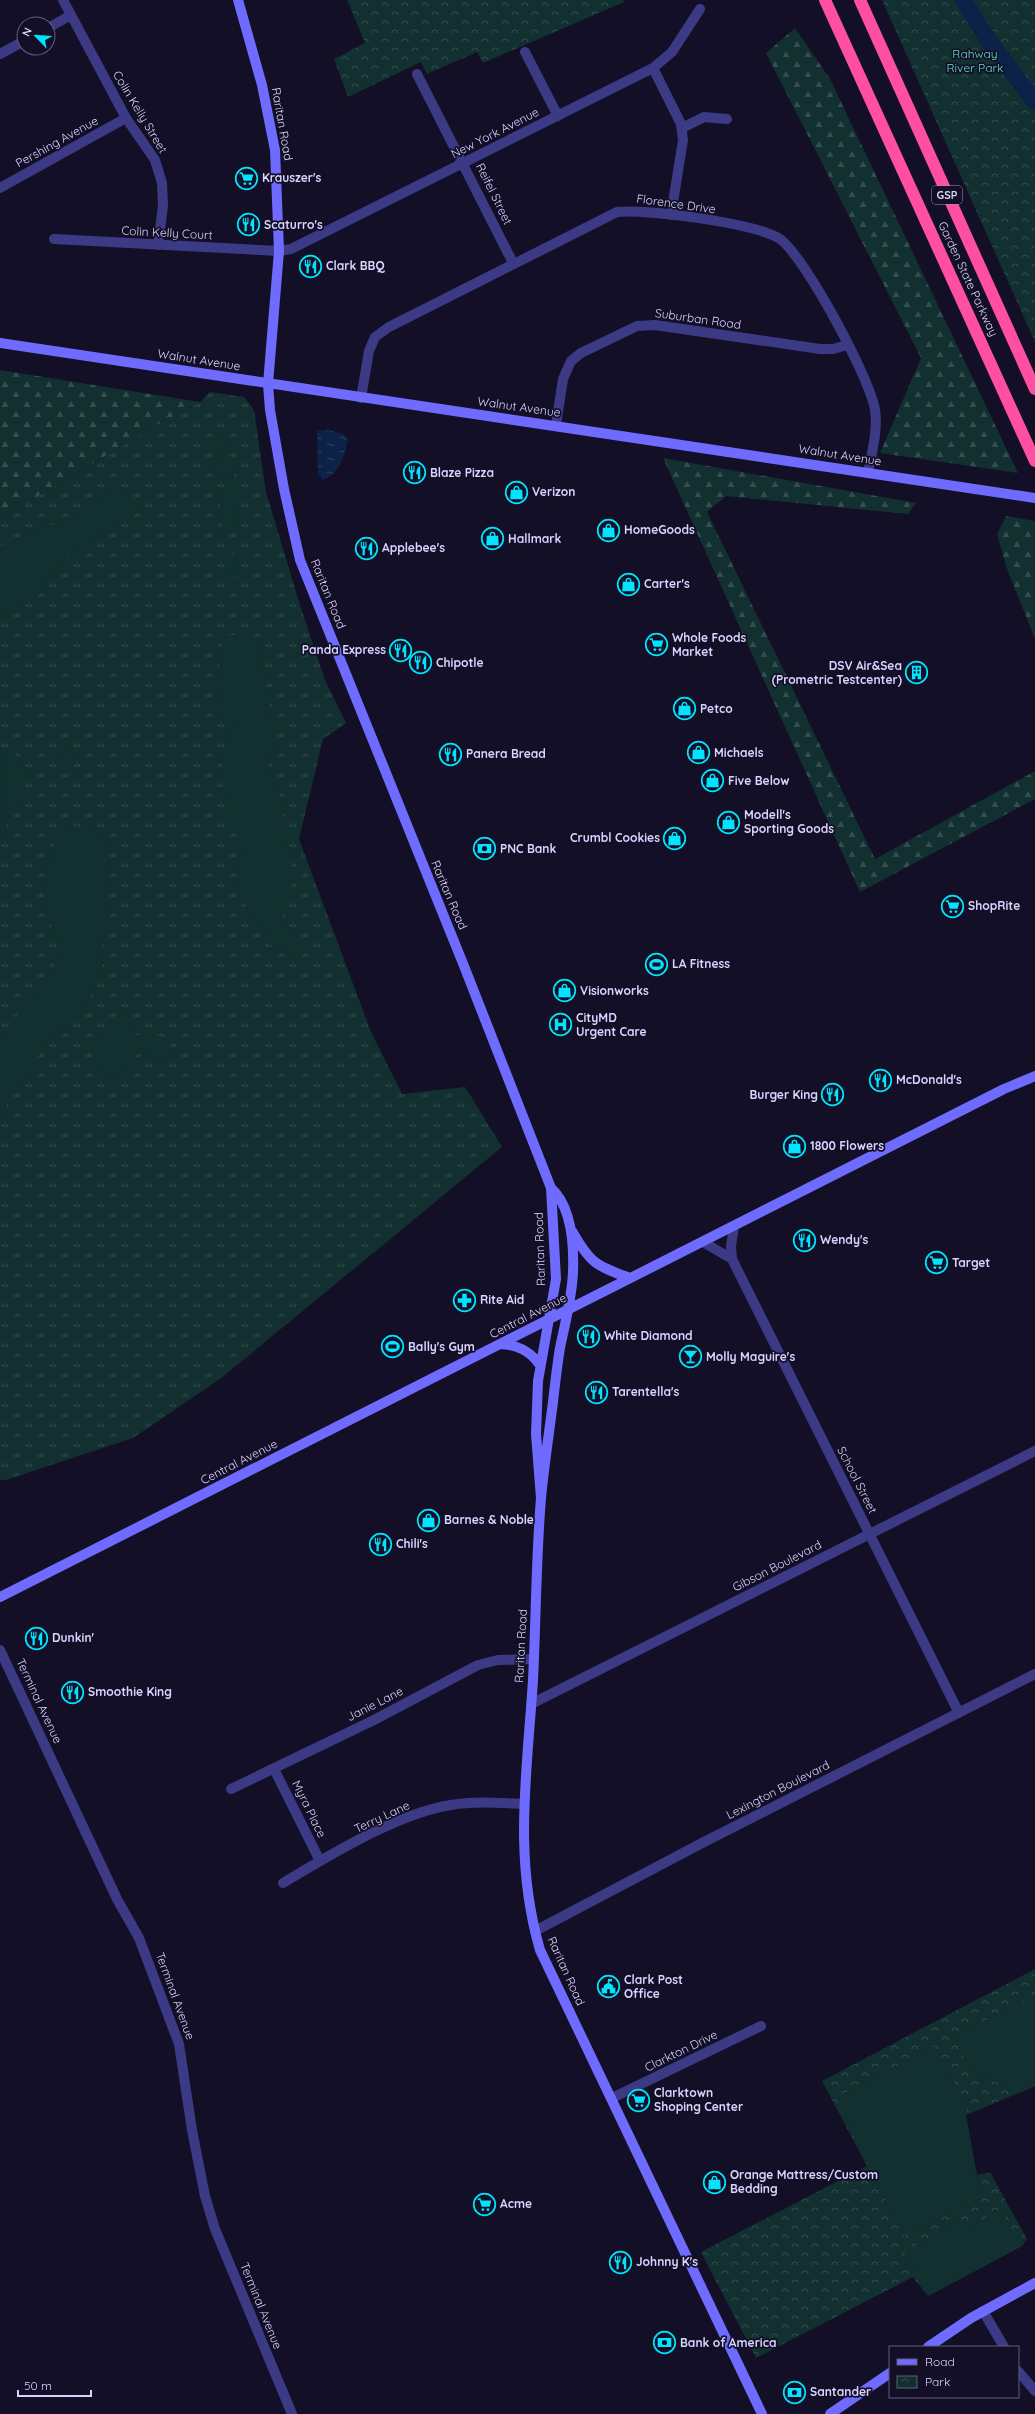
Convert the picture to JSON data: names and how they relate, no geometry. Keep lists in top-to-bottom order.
{
  "streets": {
    "highway": ["GSP", "Garden State Parkway"],
    "main road": ["Raritan Road", "Walnut Avenue", "Central Avenue"],
    "street": [
      "Colin Kelly Street",
      "New York Avenue",
      "Pershing Avenue",
      "Reifel Street",
      "Florence Drive",
      "Colin Kelly Court",
      "Suburban Road",
      "School Street",
      "Gibson Boulevard",
      "Terminal Avenue",
      "Janie Lane",
      "Lexington Boulevard",
      "Myra Place",
      "Terry Lane",
      "Clarkton Drive"
    ]
  },
  "crossings": [
    ["Colin Kelly Street", "Pershing Avenue"],
    ["Colin Kelly Street", "Colin Kelly Court"],
    ["Raritan Road", "New York Avenue"],
    ["Raritan Road", "Colin Kelly Court"],
    ["Raritan Road", "Walnut Avenue"],
    ["Raritan Road", "Central Avenue"],
    ["Raritan Road", "Gibson Boulevard"],
    ["Raritan Road", "Janie Lane"],
    ["Raritan Road", "Lexington Boulevard"],
    ["Raritan Road", "Terry Lane"],
    ["Raritan Road", "Clarkton Drive"],
    ["New York Avenue", "Reifel Street"],
    ["New York Avenue", "Colin Kelly Court"],
    ["Reifel Street", "Florence Drive"],
    ["Florence Drive", "Suburban Road"],
    ["Florence Drive", "Walnut Avenue"],
    ["Suburban Road", "Walnut Avenue"],
    ["Central Avenue", "School Street"],
    ["School Street", "Gibson Boulevard"],
    ["School Street", "Lexington Boulevard"],
    ["Janie Lane", "Myra Place"],
    ["Myra Place", "Terry Lane"]
  ],
  "parks": ["Rahway River Park"],
  "places": {
    "supermarket": [
      "Krauszer's",
      "Whole Foods Market",
      "ShopRite",
      "Target",
      "Clarktown Shoping Center",
      "Acme"
    ],
    "restaurant": [
      "Scaturro's",
      "Clark BBQ",
      "Blaze Pizza",
      "Applebee's",
      "Panda Express",
      "Chipotle",
      "Panera Bread",
      "McDonald's",
      "Burger King",
      "Wendy's",
      "White Diamond",
      "Tarentella's",
      "Chili's",
      "Dunkin'",
      "Smoothie King",
      "Johnny K's"
    ],
    "shop": [
      "Verizon",
      "HomeGoods",
      "Hallmark",
      "Carter's",
      "Petco",
      "Michaels",
      "Five Below",
      "Modell's Sporting Goods",
      "Crumbl Cookies",
      "Visionworks",
      "1800 Flowers",
      "Barnes & Noble",
      "Orange Mattress/Custom Bedding"
    ],
    "building": ["DSV Air&Sea (Prometric Testcenter)"],
    "bank": ["PNC Bank", "Bank of America", "Santander"],
    "sports": ["LA Fitness", "Bally's Gym"],
    "hospital": ["CityMD Urgent Care"],
    "pharmacy": ["Rite Aid"],
    "bar": ["Molly Maguire's"],
    "public building": ["Clark Post Office"]
  },
  "legend": ["Road", "Park"],
  "scale_bar": "50 m",
  "north": "top left"
}
